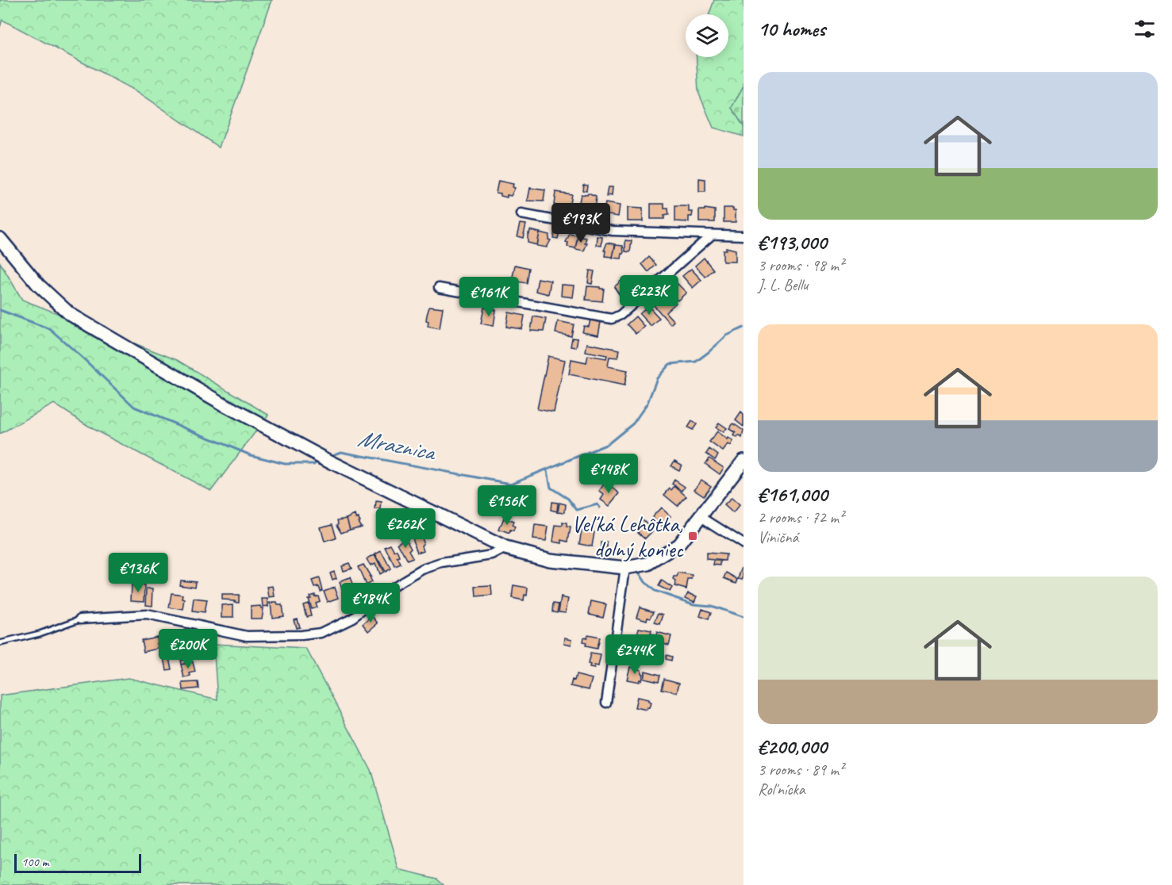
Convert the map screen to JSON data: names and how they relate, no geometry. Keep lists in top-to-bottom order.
{
  "water": ["Mraznica"],
  "places": {
    "transit": ["Veľká Lehôtka, dolný koniec"]
  },
  "scale_bar": "100 m",
  "page": {
    "heading": "10 homes",
    "list": [
      {
        "name": "€193,000",
        "note": "3 rooms · 98 m² · J. L. Bellu"
      },
      {
        "name": "€161,000",
        "note": "2 rooms · 72 m² · Viničná"
      },
      {
        "name": "€200,000",
        "note": "3 rooms · 89 m² · Roľnícka"
      }
    ],
    "price": [
      "€193K",
      "€223K",
      "€161K",
      "€148K",
      "€156K",
      "€262K",
      "€136K",
      "€184K",
      "€200K",
      "€244K"
    ],
    "scale": "100 m"
  }
}
